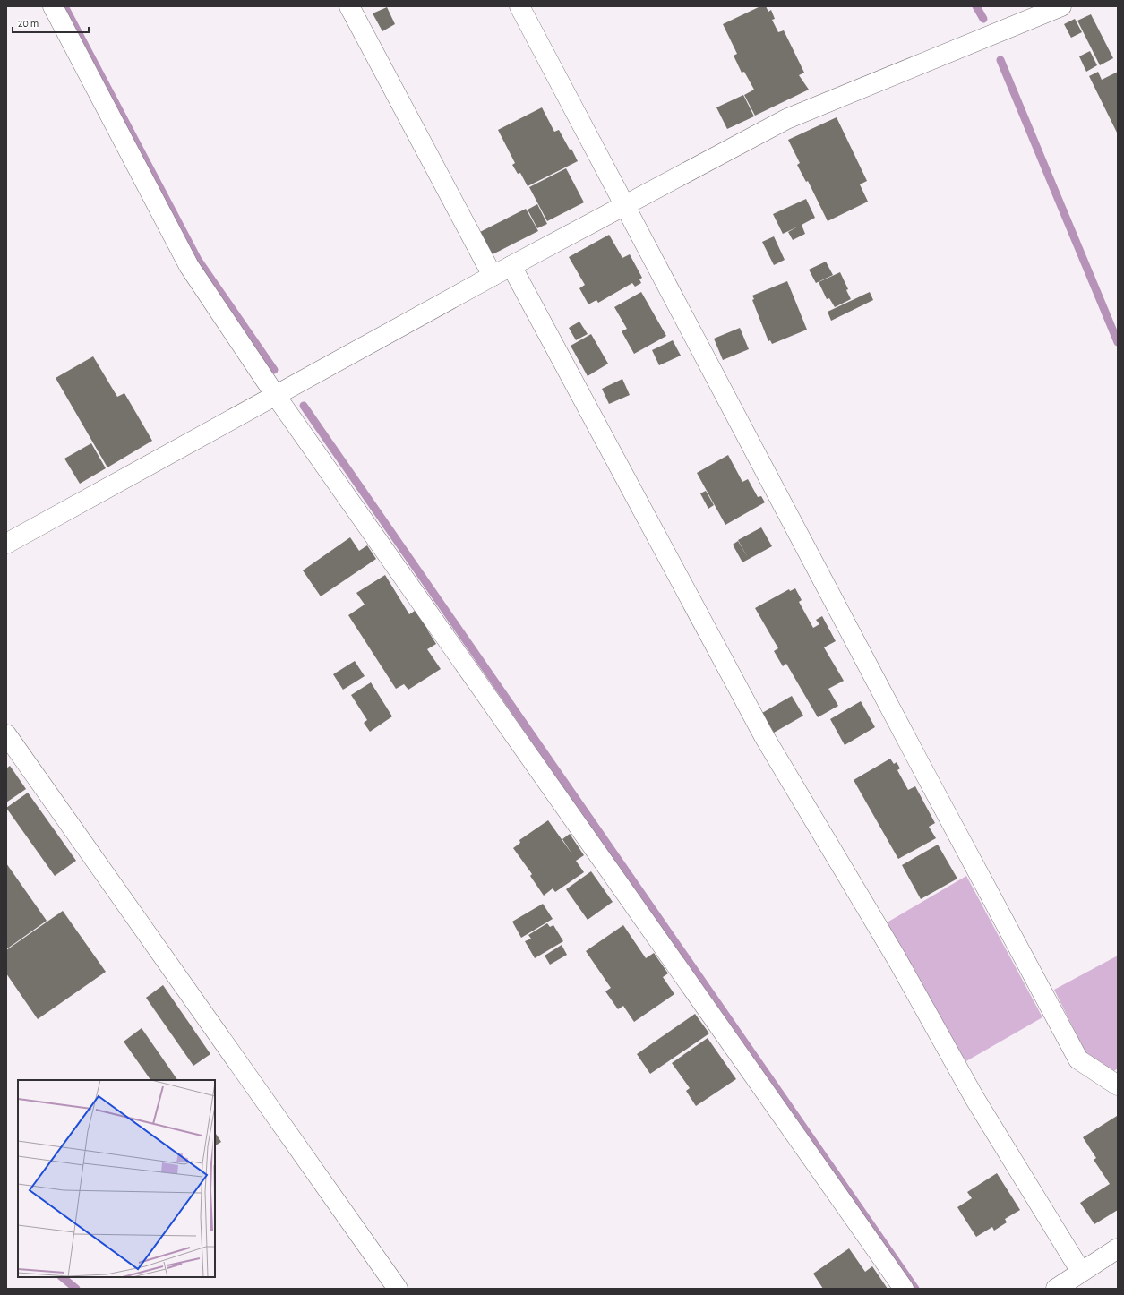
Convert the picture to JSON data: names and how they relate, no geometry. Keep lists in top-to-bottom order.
{
  "scale_bar": "20 m"
}
